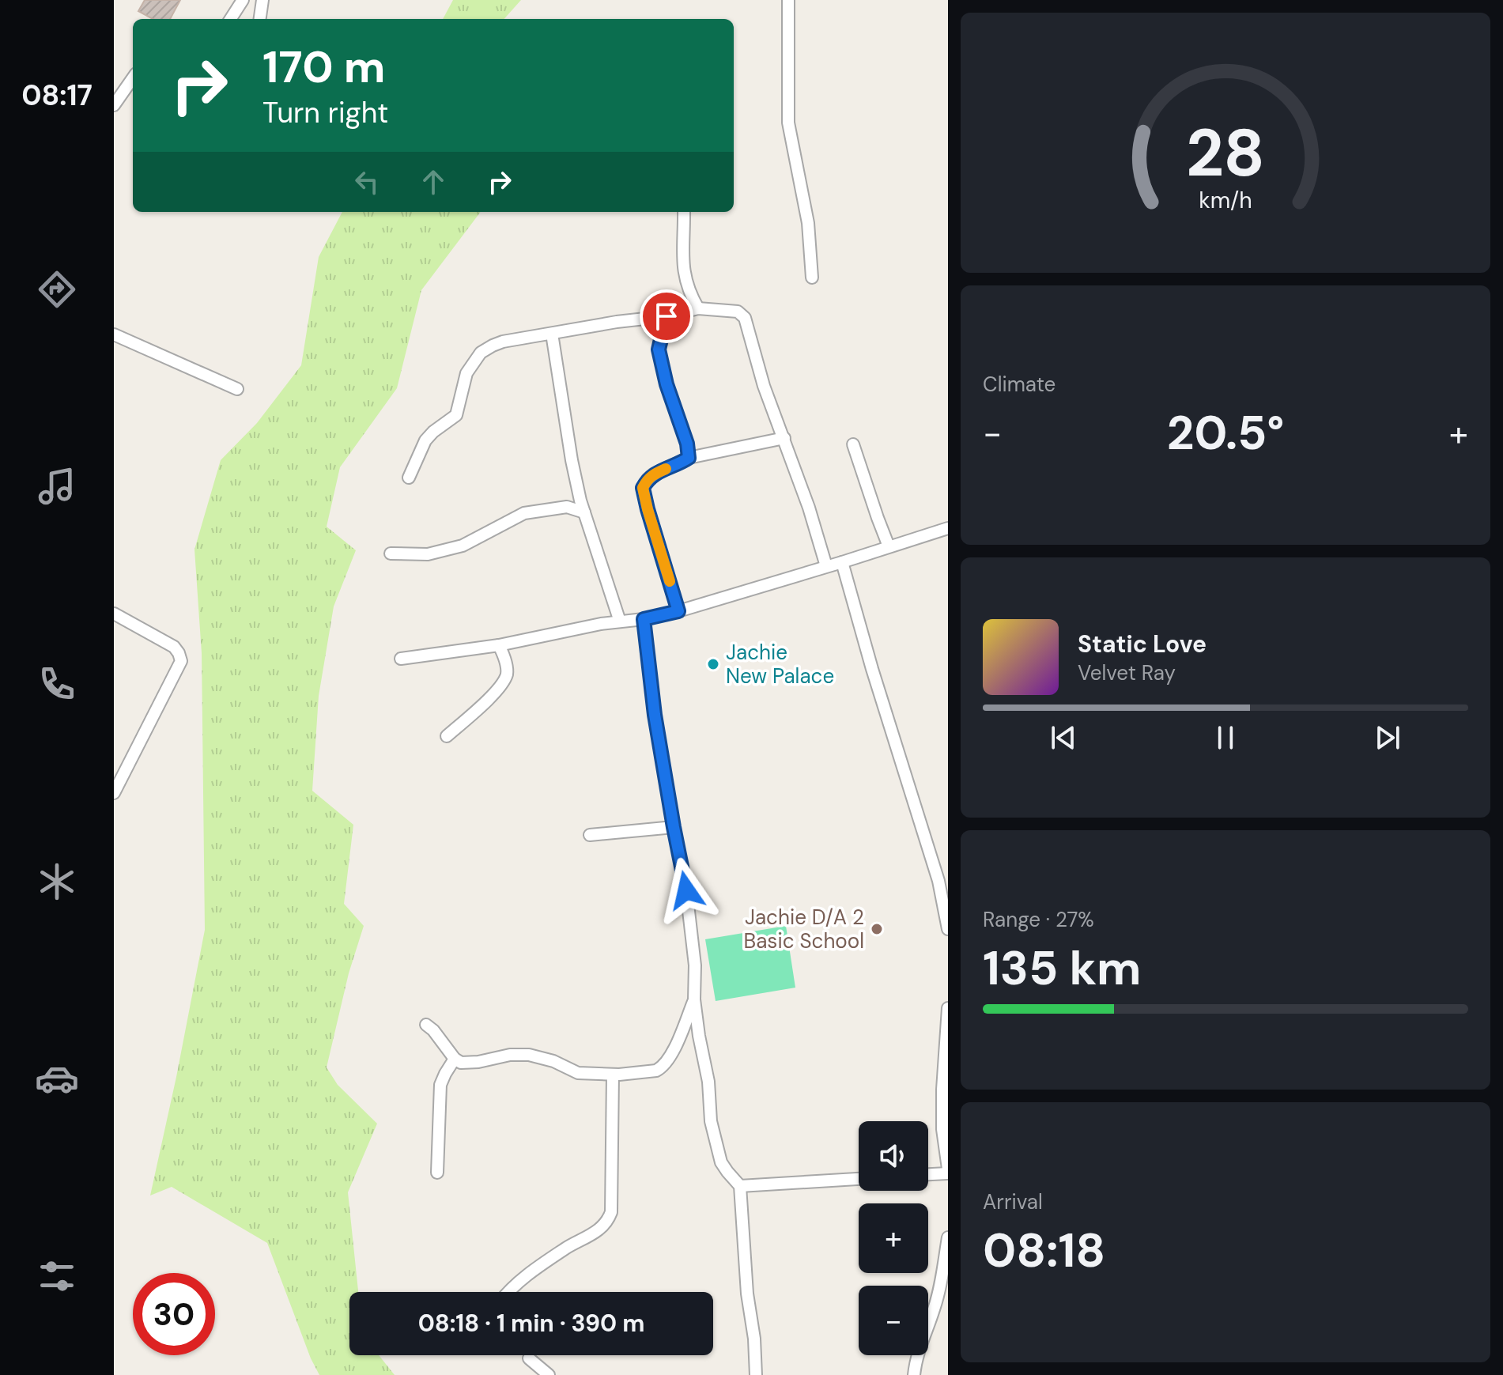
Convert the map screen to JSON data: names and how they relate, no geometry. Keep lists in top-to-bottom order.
{
  "places": ["Jachie New Palace", "Jachie D/A 2 Basic School"],
  "page": {
    "tabs": "08:17",
    "turn": ["170 m", "Turn right"],
    "tile": [
      "Climate",
      ["Range · 27%", "135 km"],
      ["Arrival", "08:18"]
    ],
    "heat": ["−", "20.5°", "+"],
    "song": ["Static Love", "Velvet Ray"],
    "map_buttons": ["+", "−"],
    "limit": "30",
    "trip": "08:18 · 1 min · 390 m",
    "gauge": ["28", "km/h"]
  }
}
